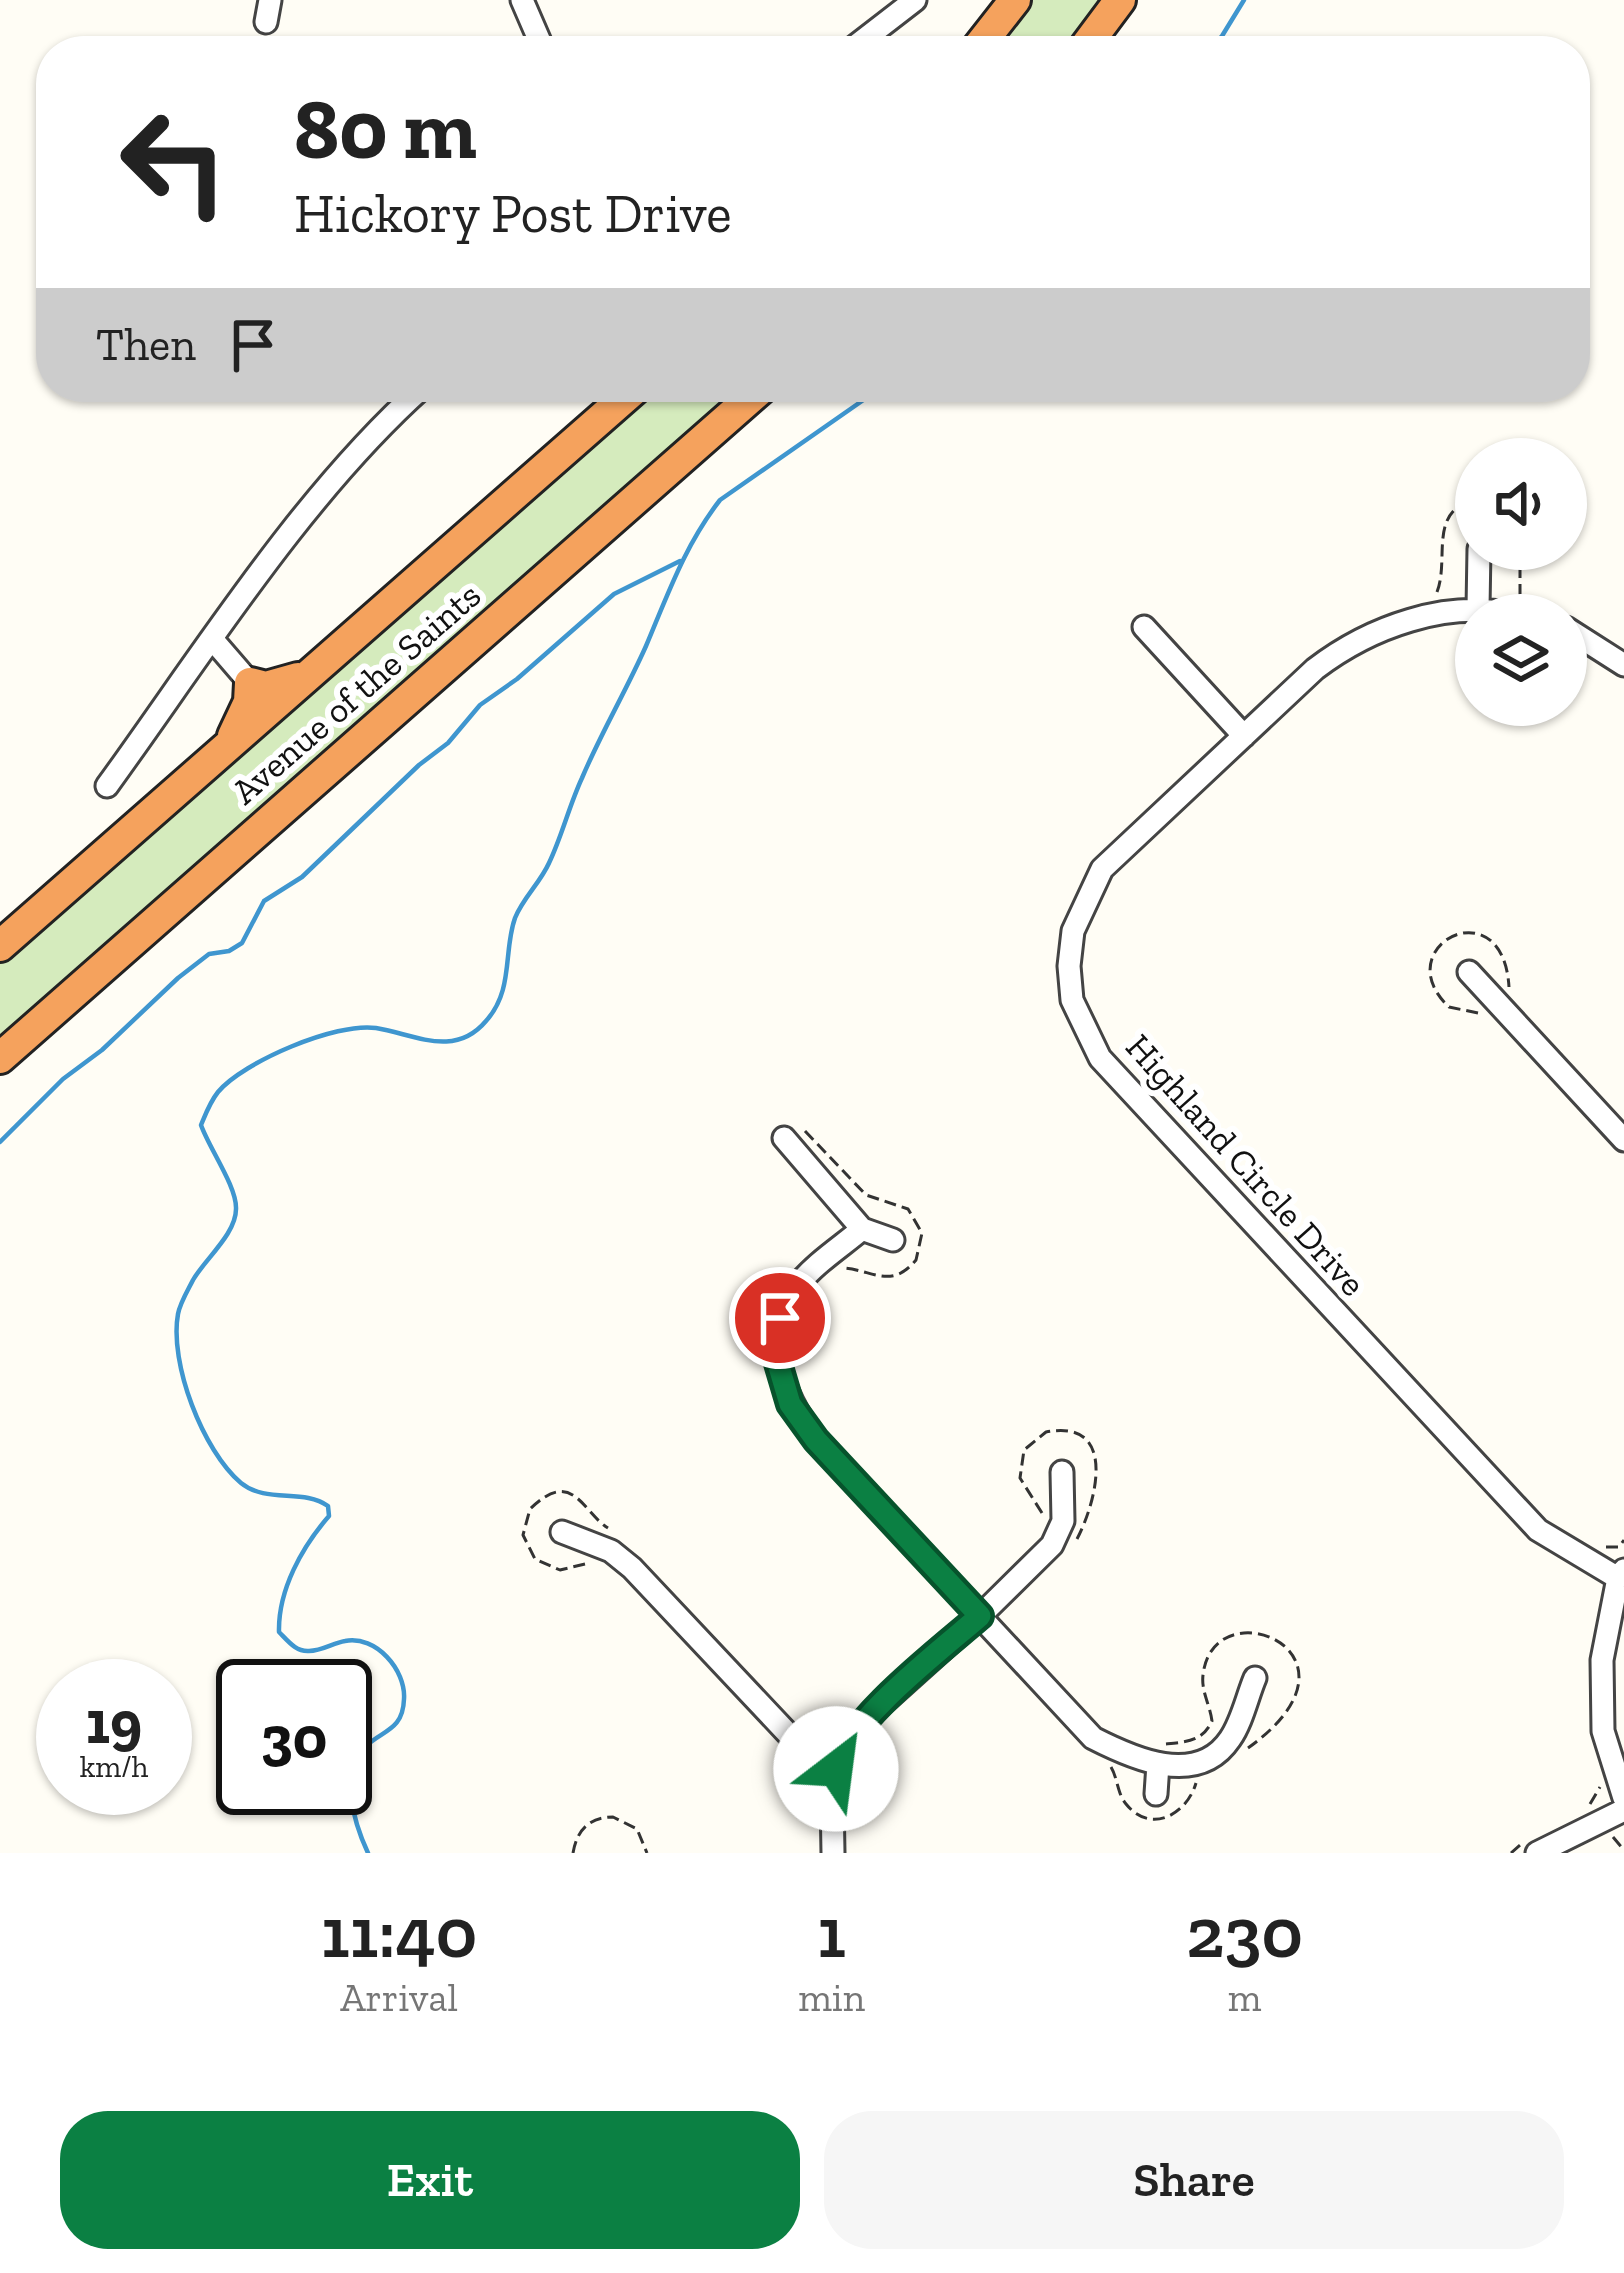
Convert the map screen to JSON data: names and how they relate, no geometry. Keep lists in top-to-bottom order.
{
  "streets": {
    "highway": ["Avenue of the Saints"],
    "street": ["Highland Circle Drive"]
  },
  "page": {
    "turn": ["80 m", "Hickory Post Drive"],
    "then": "Then",
    "speed": "19 km/h",
    "limit": "30",
    "eta": [
      "11:40",
      "Arrival",
      "1",
      "min",
      "230",
      "m"
    ],
    "buttons": ["Exit", "Share"]
  }
}
